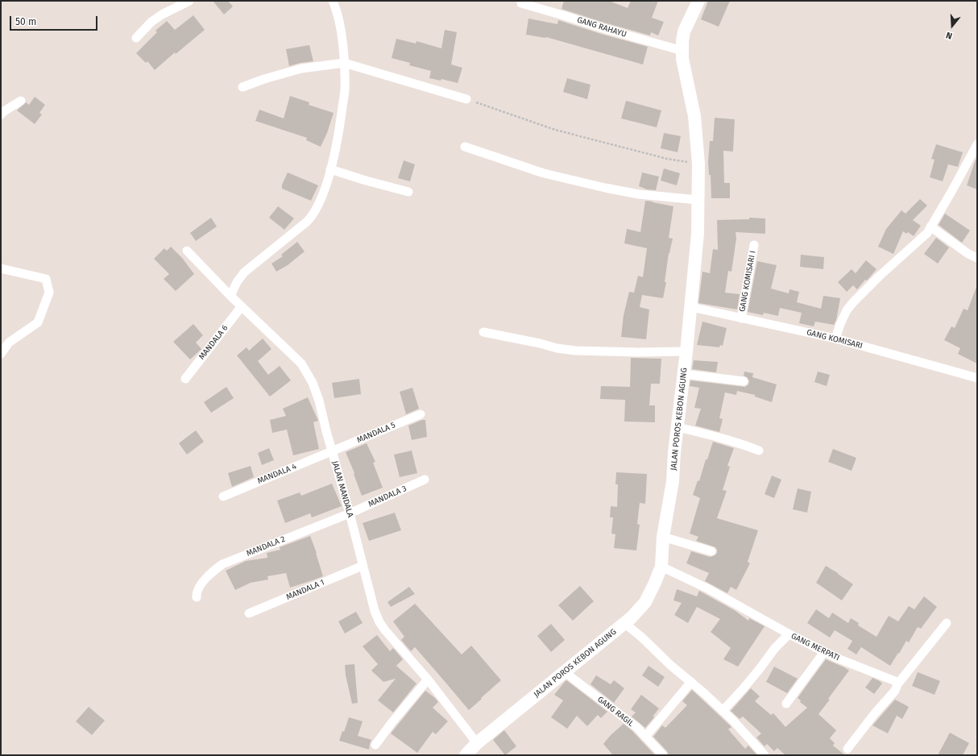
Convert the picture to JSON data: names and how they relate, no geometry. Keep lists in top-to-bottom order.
{
  "streets": {
    "main road": ["JALAN POROS KEBON AGUNG"],
    "street": [
      "GANG RAHAYU",
      "GANG KOMISARI I",
      "GANG KOMISARI",
      "MANDALA 6",
      "MANDALA 5",
      "MANDALA 4",
      "JALAN MANDALA",
      "MANDALA 3",
      "MANDALA 2",
      "MANDALA 1",
      "GANG MERPATI",
      "GANG RAGIL"
    ]
  },
  "crossings": [
    ["GANG RAHAYU", "JALAN POROS KEBON AGUNG"],
    ["GANG KOMISARI I", "GANG KOMISARI"],
    ["GANG KOMISARI", "JALAN POROS KEBON AGUNG"],
    ["MANDALA 6", "JALAN MANDALA"],
    ["JALAN POROS KEBON AGUNG", "JALAN MANDALA"],
    ["JALAN POROS KEBON AGUNG", "GANG MERPATI"],
    ["JALAN POROS KEBON AGUNG", "GANG RAGIL"],
    ["MANDALA 5", "MANDALA 4"],
    ["MANDALA 5", "JALAN MANDALA"],
    ["MANDALA 4", "JALAN MANDALA"],
    ["JALAN MANDALA", "MANDALA 3"],
    ["JALAN MANDALA", "MANDALA 2"],
    ["JALAN MANDALA", "MANDALA 1"],
    ["MANDALA 3", "MANDALA 2"]
  ],
  "scale_bar": "50 m",
  "north": "bottom"
}
